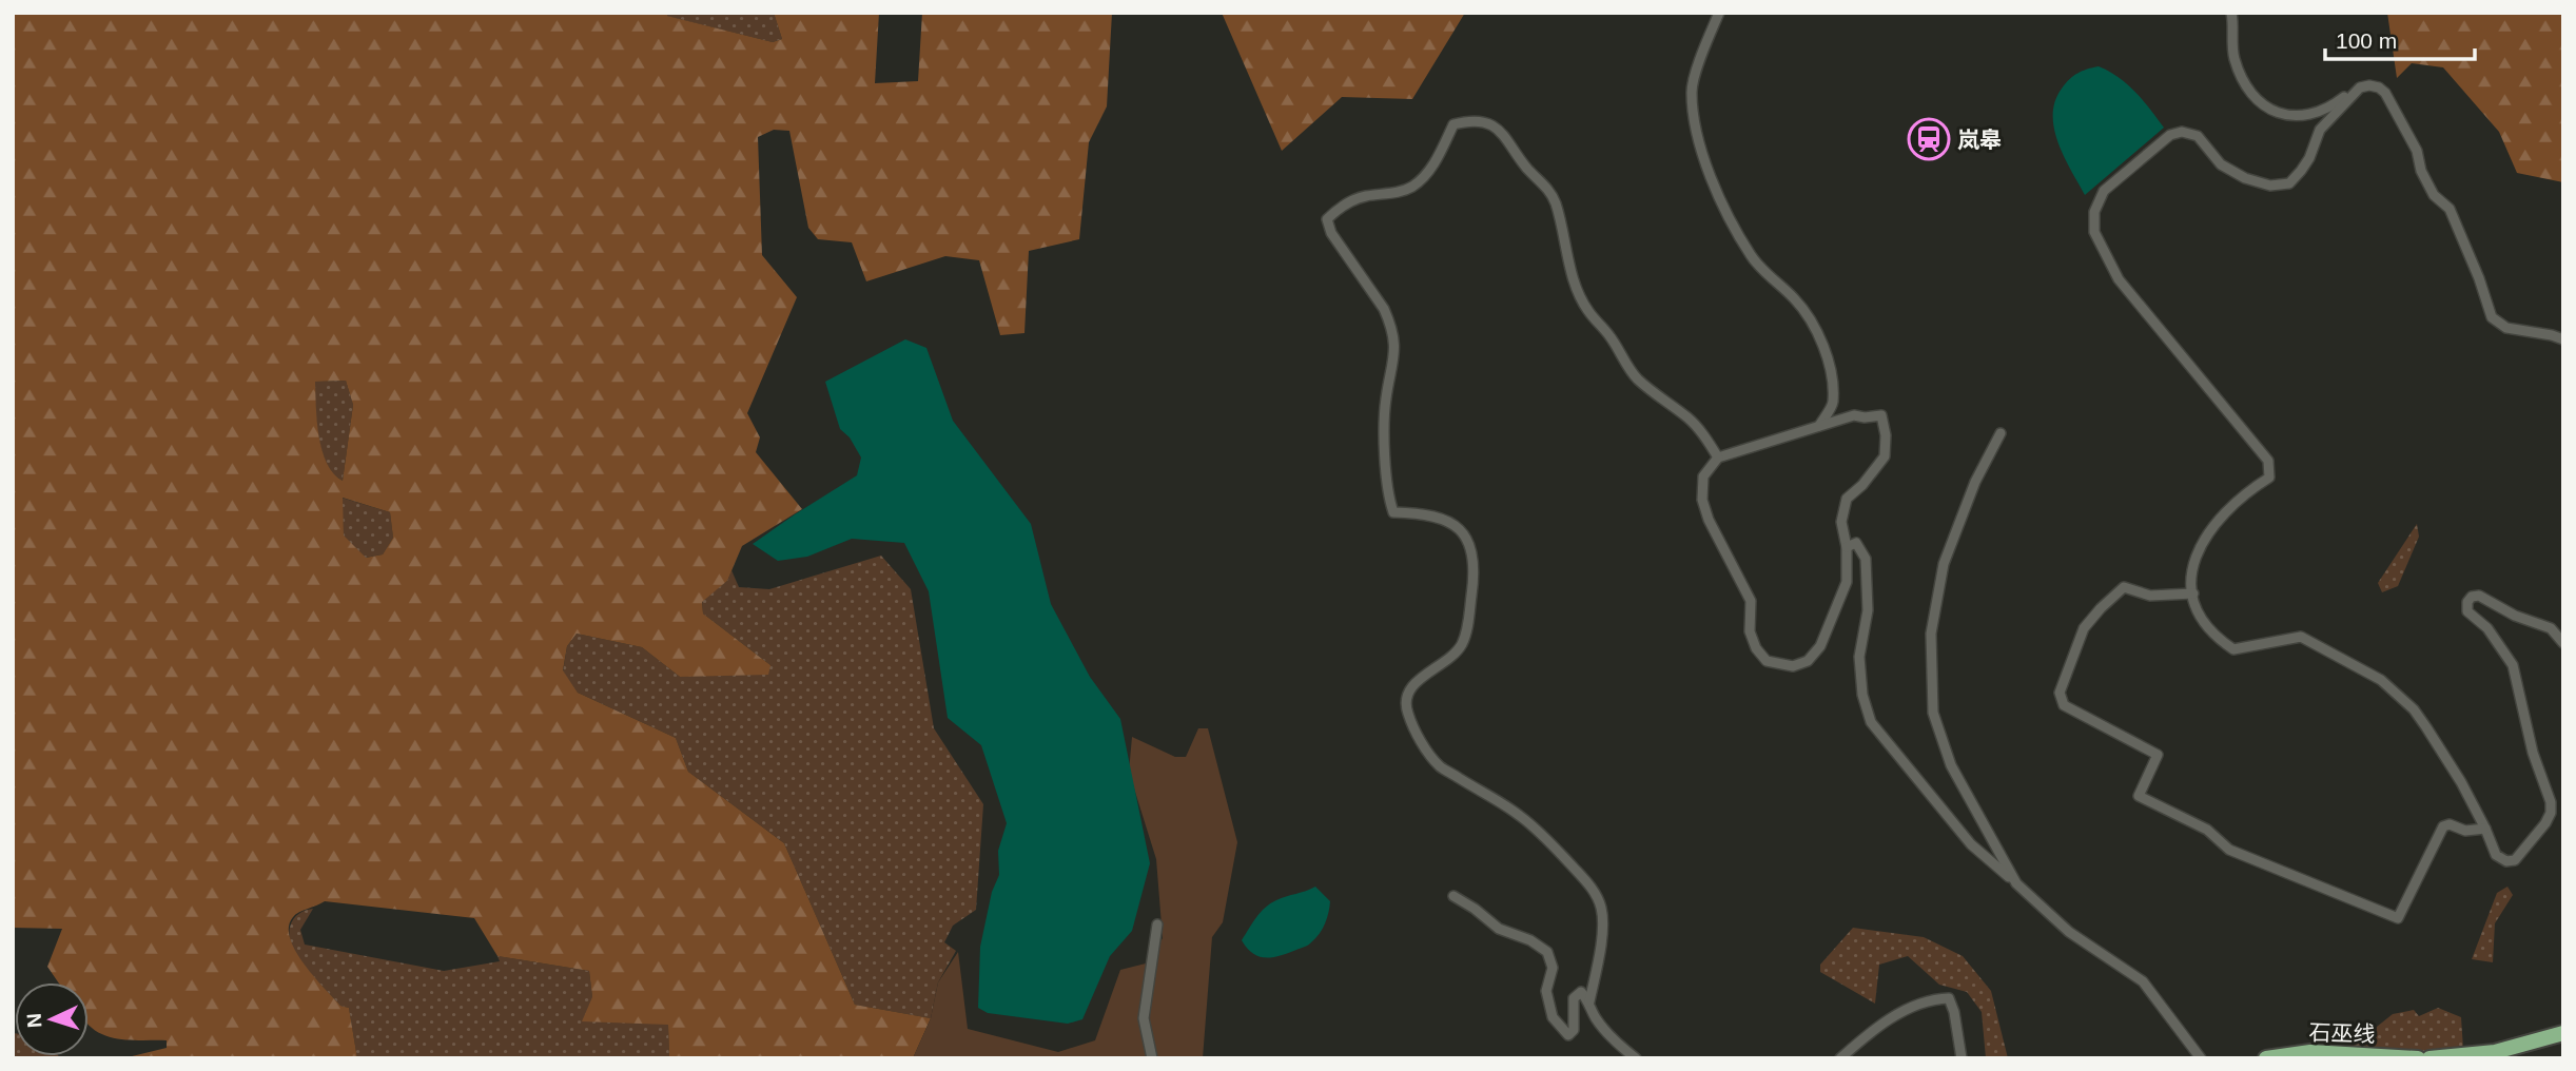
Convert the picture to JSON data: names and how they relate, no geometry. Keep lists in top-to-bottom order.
{
  "streets": {
    "highway": ["石巫线"]
  },
  "places": {
    "station": ["岚皋"]
  },
  "scale_bar": "100 m",
  "north": "left"
}
